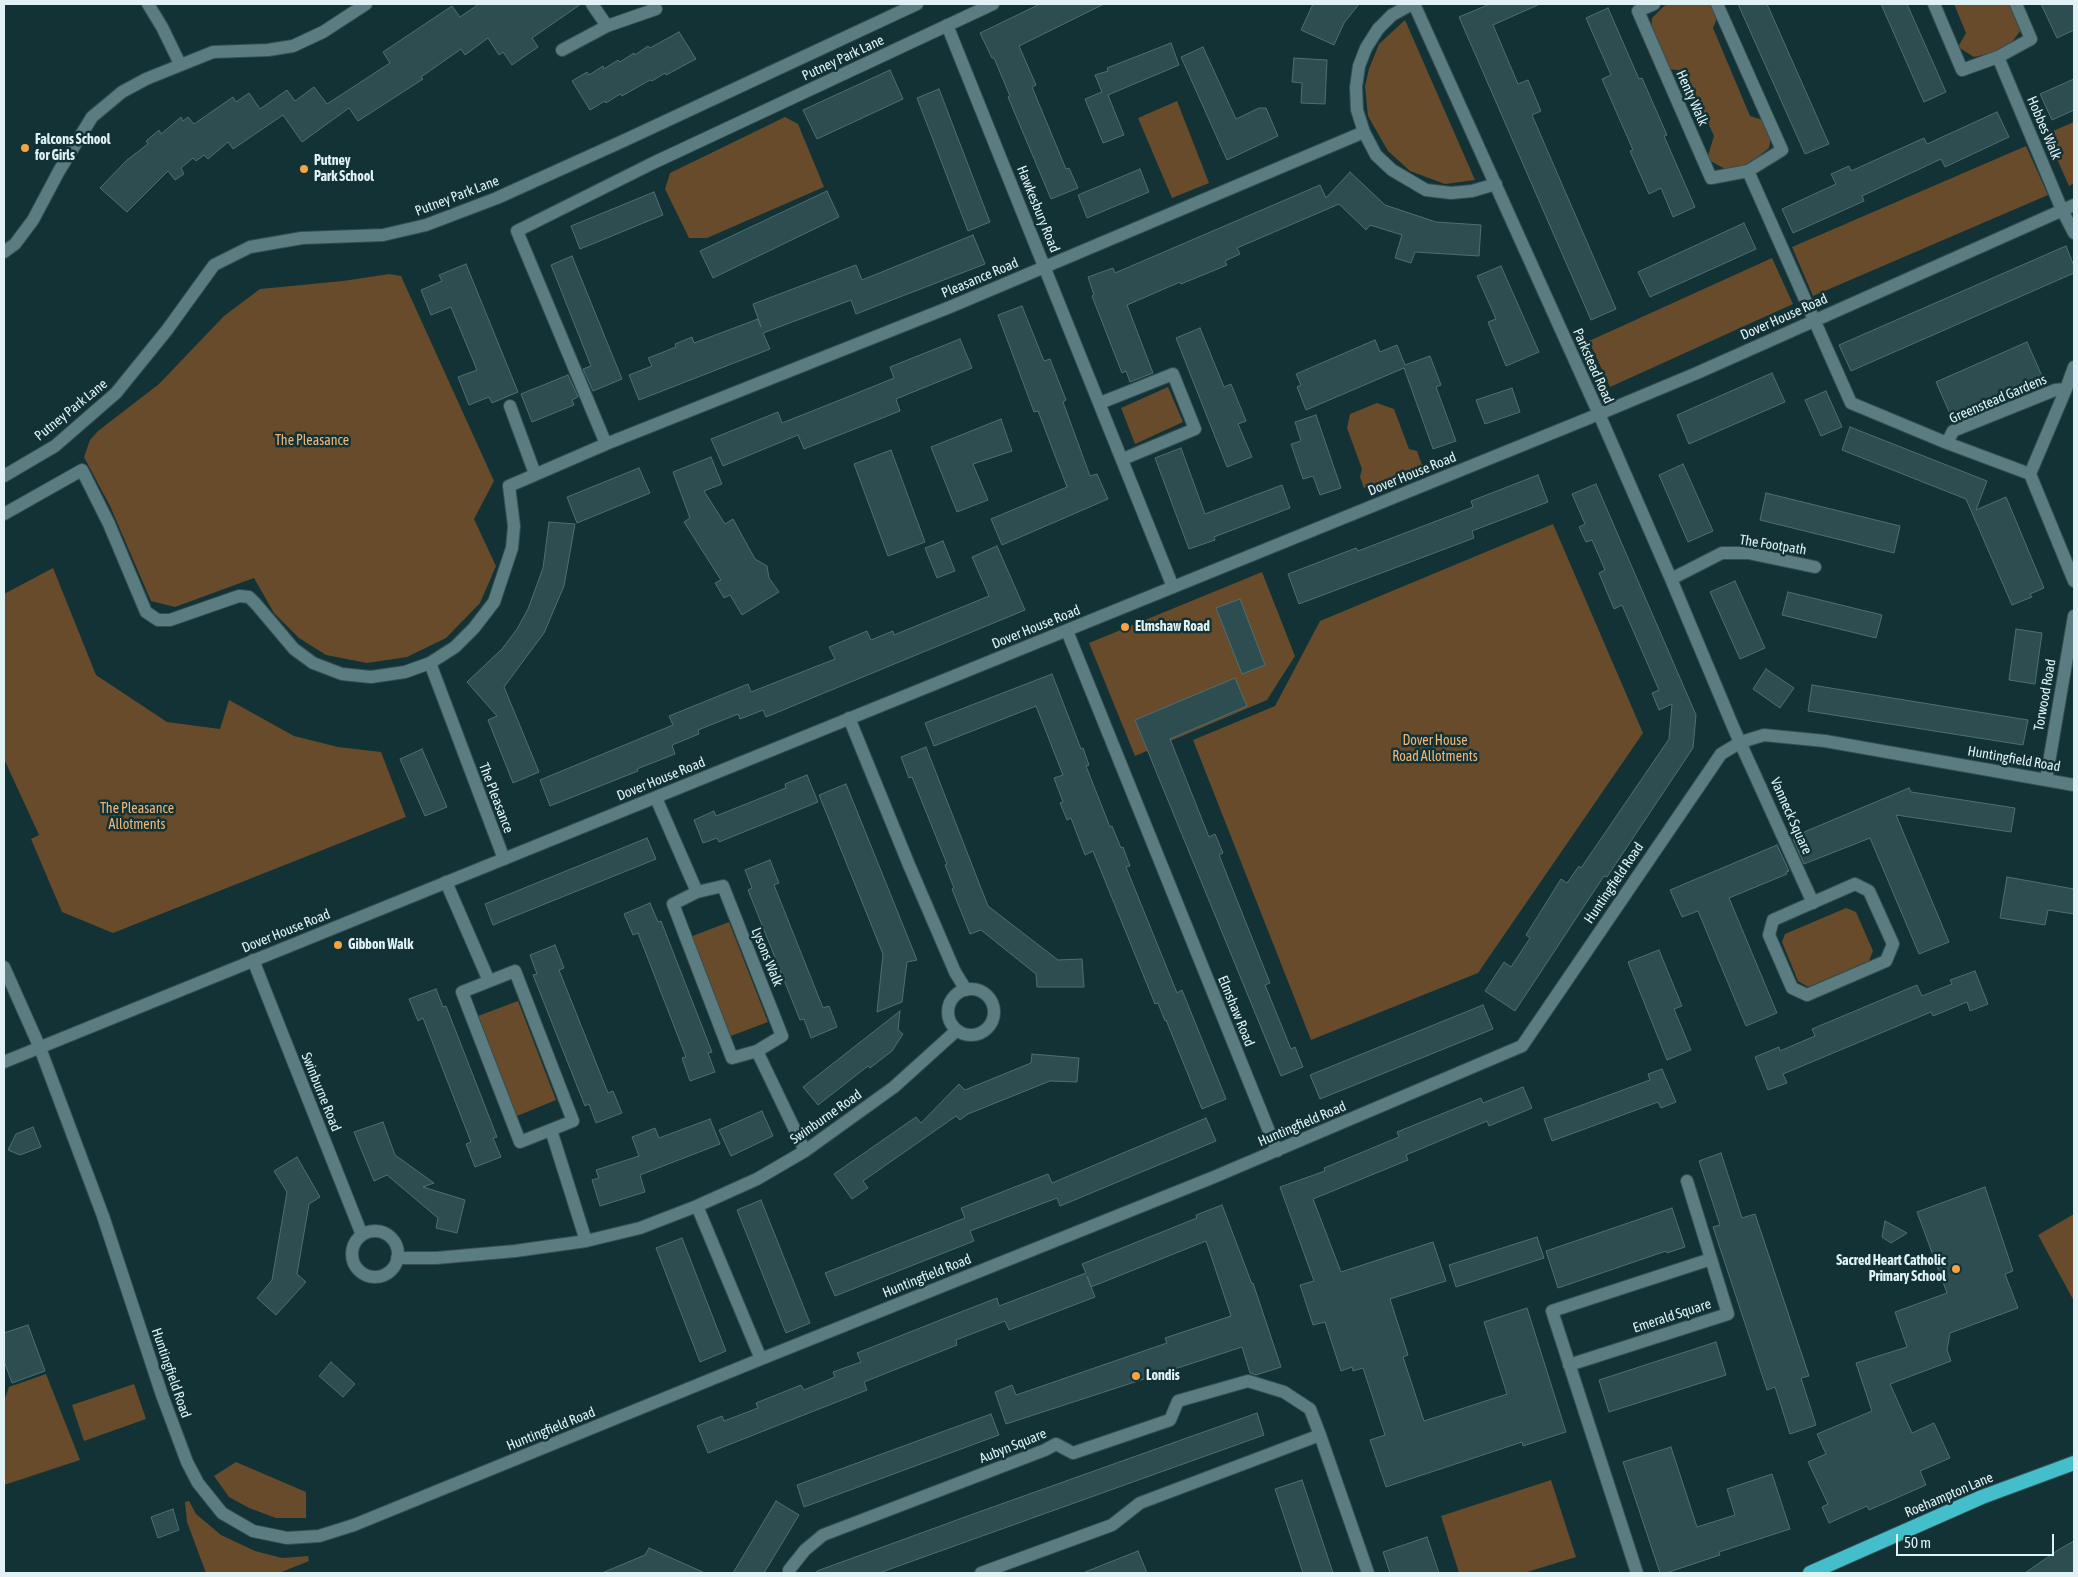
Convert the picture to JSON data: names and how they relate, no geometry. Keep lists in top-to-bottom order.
{
  "streets": {
    "highway": ["Roehampton Lane"],
    "street": [
      "Putney Park Lane",
      "Henty Walk",
      "Hobbes Walk",
      "Hawkesbury Road",
      "Pleasance Road",
      "Dover House Road",
      "Parkstead Road",
      "Greenstead Gardens",
      "The Footpath",
      "Torwood Road",
      "Huntingfield Road",
      "The Pleasance",
      "Vanneck Square",
      "Lysons Walk",
      "Elmshaw Road",
      "Swinburne Road",
      "Emerald Square",
      "Aubyn Square"
    ]
  },
  "crossings": [
    ["Putney Park Lane", "Hawkesbury Road"],
    ["Putney Park Lane", "Pleasance Road"],
    ["Hobbes Walk", "Dover House Road"],
    ["Hawkesbury Road", "Pleasance Road"],
    ["Hawkesbury Road", "Dover House Road"],
    ["Dover House Road", "Parkstead Road"],
    ["Dover House Road", "Greenstead Gardens"],
    ["Dover House Road", "Huntingfield Road"],
    ["Dover House Road", "The Pleasance"],
    ["Dover House Road", "Elmshaw Road"],
    ["Dover House Road", "Swinburne Road"],
    ["Parkstead Road", "The Footpath"],
    ["Parkstead Road", "Huntingfield Road"],
    ["Parkstead Road", "Vanneck Square"],
    ["Torwood Road", "Huntingfield Road"],
    ["Huntingfield Road", "Vanneck Square"],
    ["Huntingfield Road", "Elmshaw Road"]
  ],
  "parks": ["The Pleasance", "Dover House Road Allotments", "The Pleasance Allotments"],
  "places": [
    "Falcons School for Girls",
    "Putney Park School",
    "Elmshaw Road",
    "Gibbon Walk",
    "Sacred Heart Catholic Primary School",
    "Londis"
  ],
  "scale_bar": "50 m"
}
